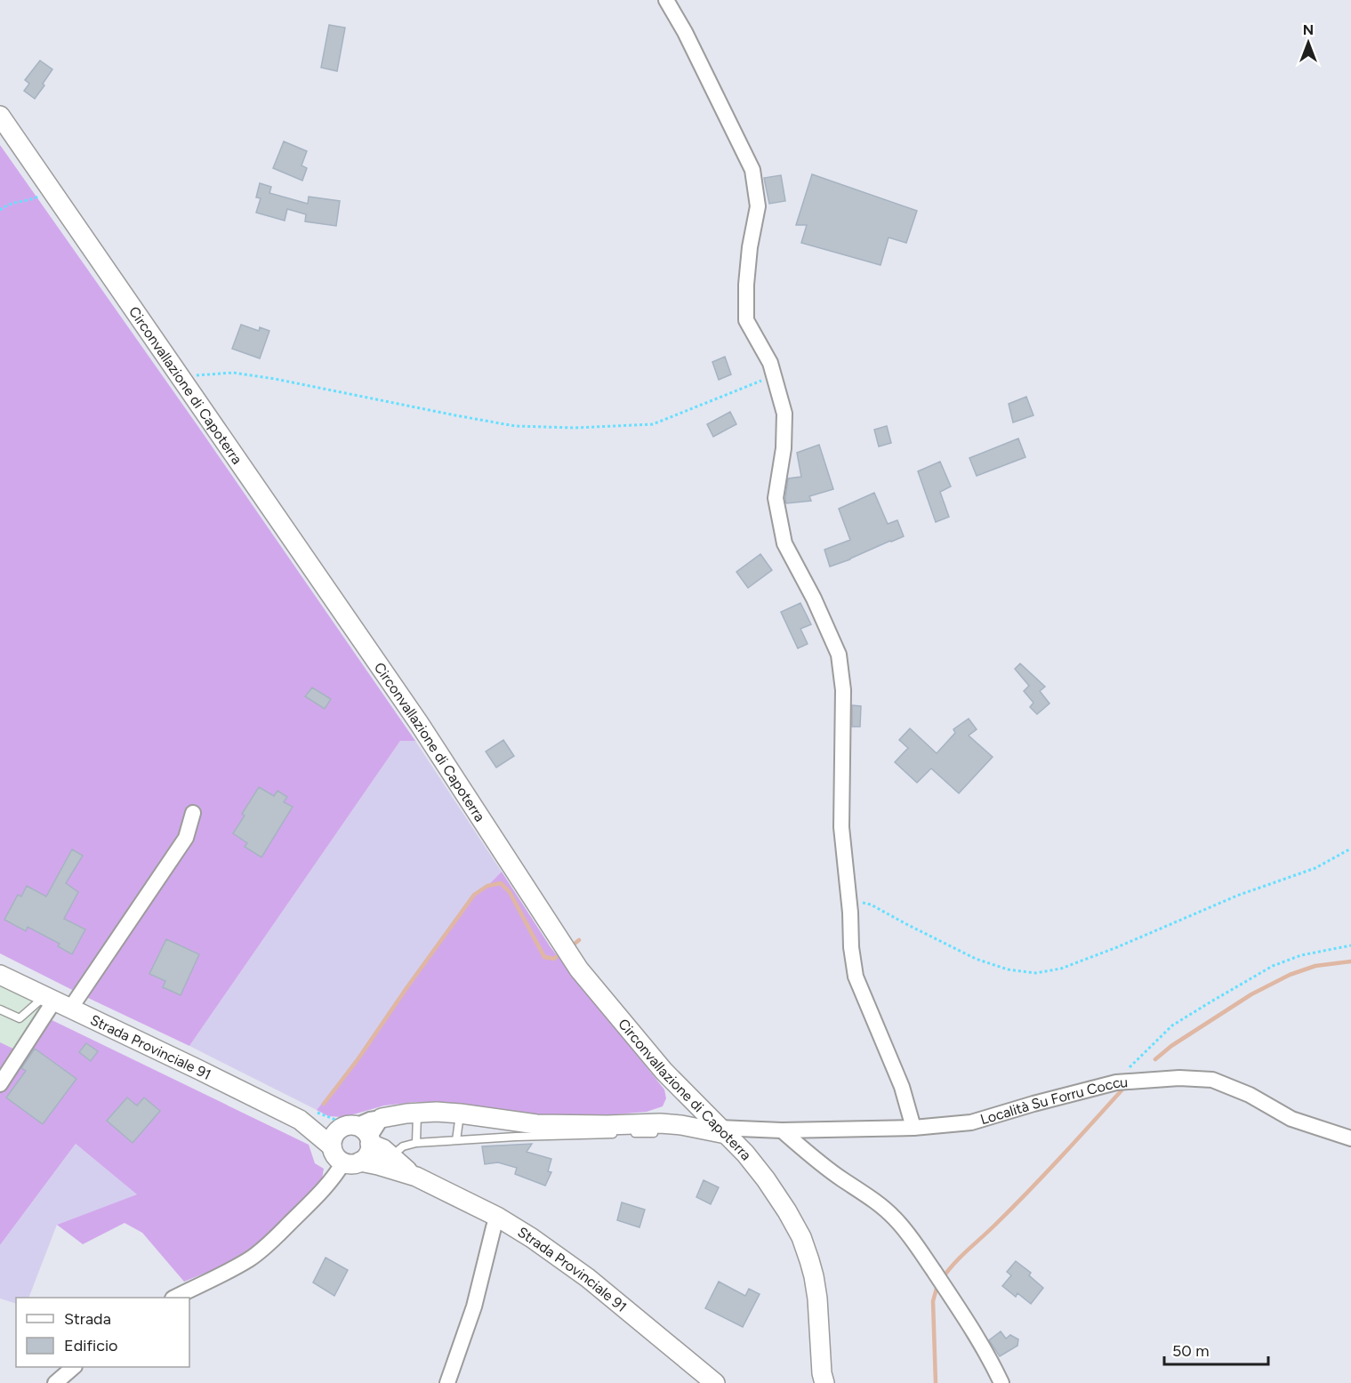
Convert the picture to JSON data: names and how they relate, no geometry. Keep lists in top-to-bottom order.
{
  "streets": {
    "street": ["Circonvallazione di Capoterra", "Strada Provinciale 91", "Località Su Forru Coccu"]
  },
  "crossings": [
    ["Circonvallazione di Capoterra", "Località Su Forru Coccu"]
  ],
  "legend": ["Strada", "Edificio"],
  "scale_bar": "50 m",
  "north": "top"
}
